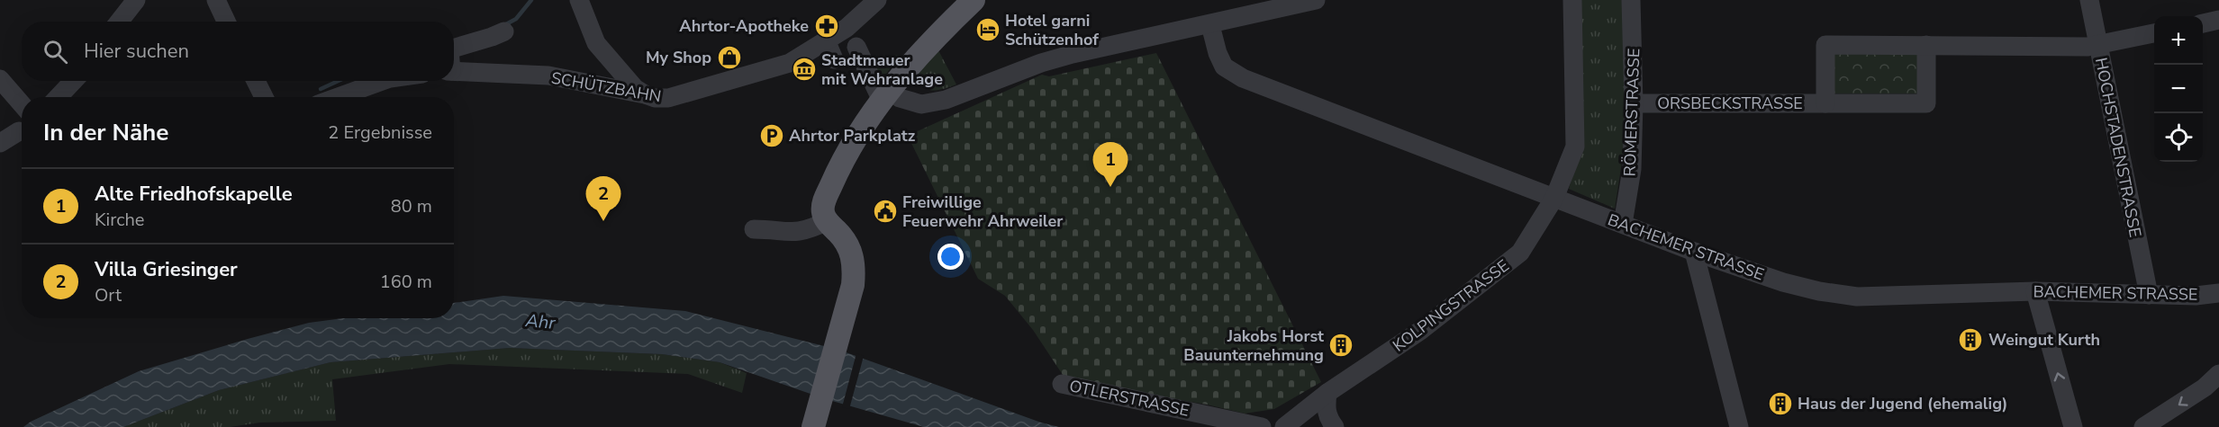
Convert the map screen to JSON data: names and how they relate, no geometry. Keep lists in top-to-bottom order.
{
  "streets": {
    "street": [
      "SCHÜTZBAHN",
      "ORSBECKSTRASSE",
      "RÖMERSTRASSE",
      "HOCHSTADENSTRASSE",
      "BACHEMER STRASSE",
      "KOLPINGSTRASSE",
      "OTLERSTRASSE"
    ]
  },
  "crossings": [
    ["ORSBECKSTRASSE", "RÖMERSTRASSE"],
    ["ORSBECKSTRASSE", "HOCHSTADENSTRASSE"],
    ["RÖMERSTRASSE", "BACHEMER STRASSE"],
    ["HOCHSTADENSTRASSE", "BACHEMER STRASSE"],
    ["BACHEMER STRASSE", "KOLPINGSTRASSE"]
  ],
  "water": ["Ahr"],
  "places": {
    "pharmacy": ["Ahrtor-Apotheke"],
    "hotel": ["Hotel garni Schützenhof"],
    "shop": ["My Shop"],
    "museum": ["Stadtmauer mit Wehranlage"],
    "parking": ["Ahrtor Parkplatz"],
    "public building": ["Freiwillige Feuerwehr Ahrweiler"],
    "building": ["Weingut Kurth", "Jakobs Horst Bauunternehmung", "Haus der Jugend (ehemalig)"]
  },
  "page": {
    "map_buttons": ["+", "−"],
    "search": "Hier suchen",
    "heading": ["In der Nähe", "2 Ergebnisse"],
    "pins": ["1", "2"],
    "list": [
      {
        "mark": "1",
        "name": "Alte Friedhofskapelle",
        "note": "Kirche",
        "value": "80 m"
      },
      {
        "mark": "2",
        "name": "Villa Griesinger",
        "note": "Ort",
        "value": "160 m"
      }
    ]
  }
}
